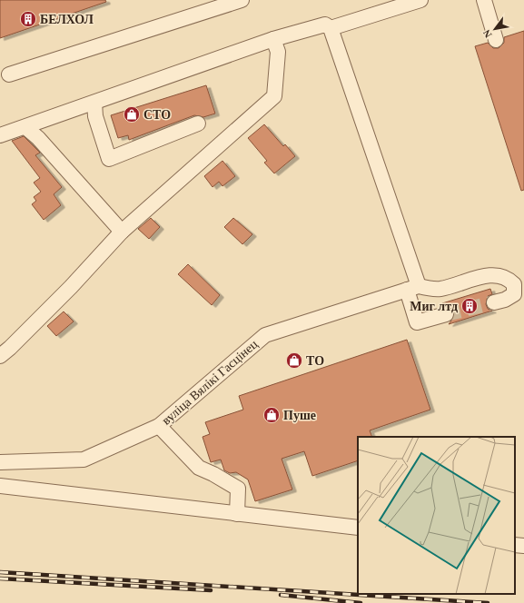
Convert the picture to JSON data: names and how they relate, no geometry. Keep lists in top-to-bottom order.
{
  "streets": {
    "street": ["вуліца Вялікі Гасцінец"]
  },
  "places": {
    "building": ["БЕЛХОЛ", "Миг лтд"],
    "shop": ["СТО", "ТО", "Пуше"]
  },
  "north": "bottom left"
}
